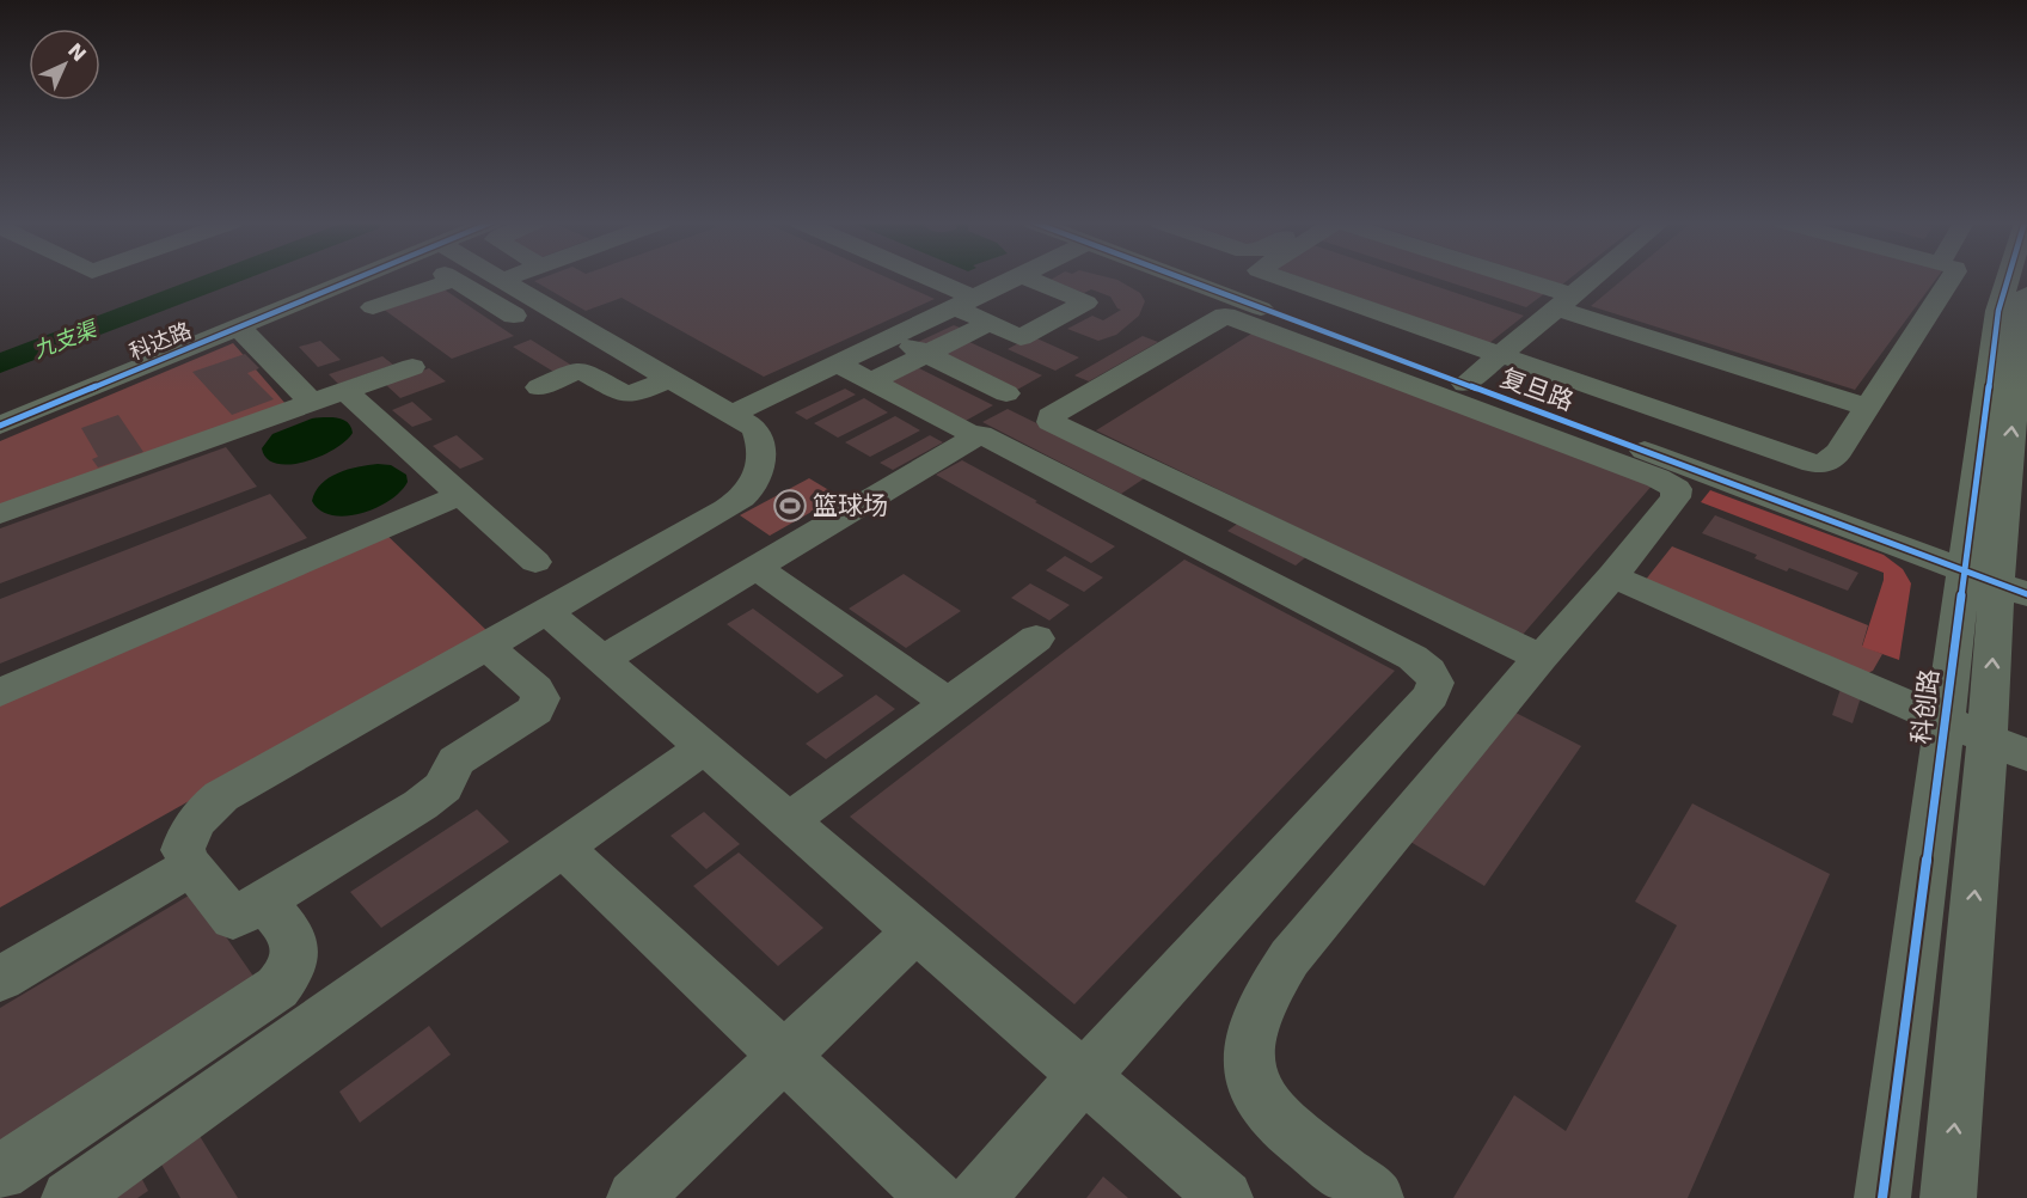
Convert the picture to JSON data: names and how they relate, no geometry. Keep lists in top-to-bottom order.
{
  "streets": {
    "street": ["科达路", "复旦路", "科创路"]
  },
  "crossings": [
    ["复旦路", "科创路"]
  ],
  "water": ["九支渠"],
  "places": {
    "sports": ["篮球场"]
  },
  "north": "top right"
}
